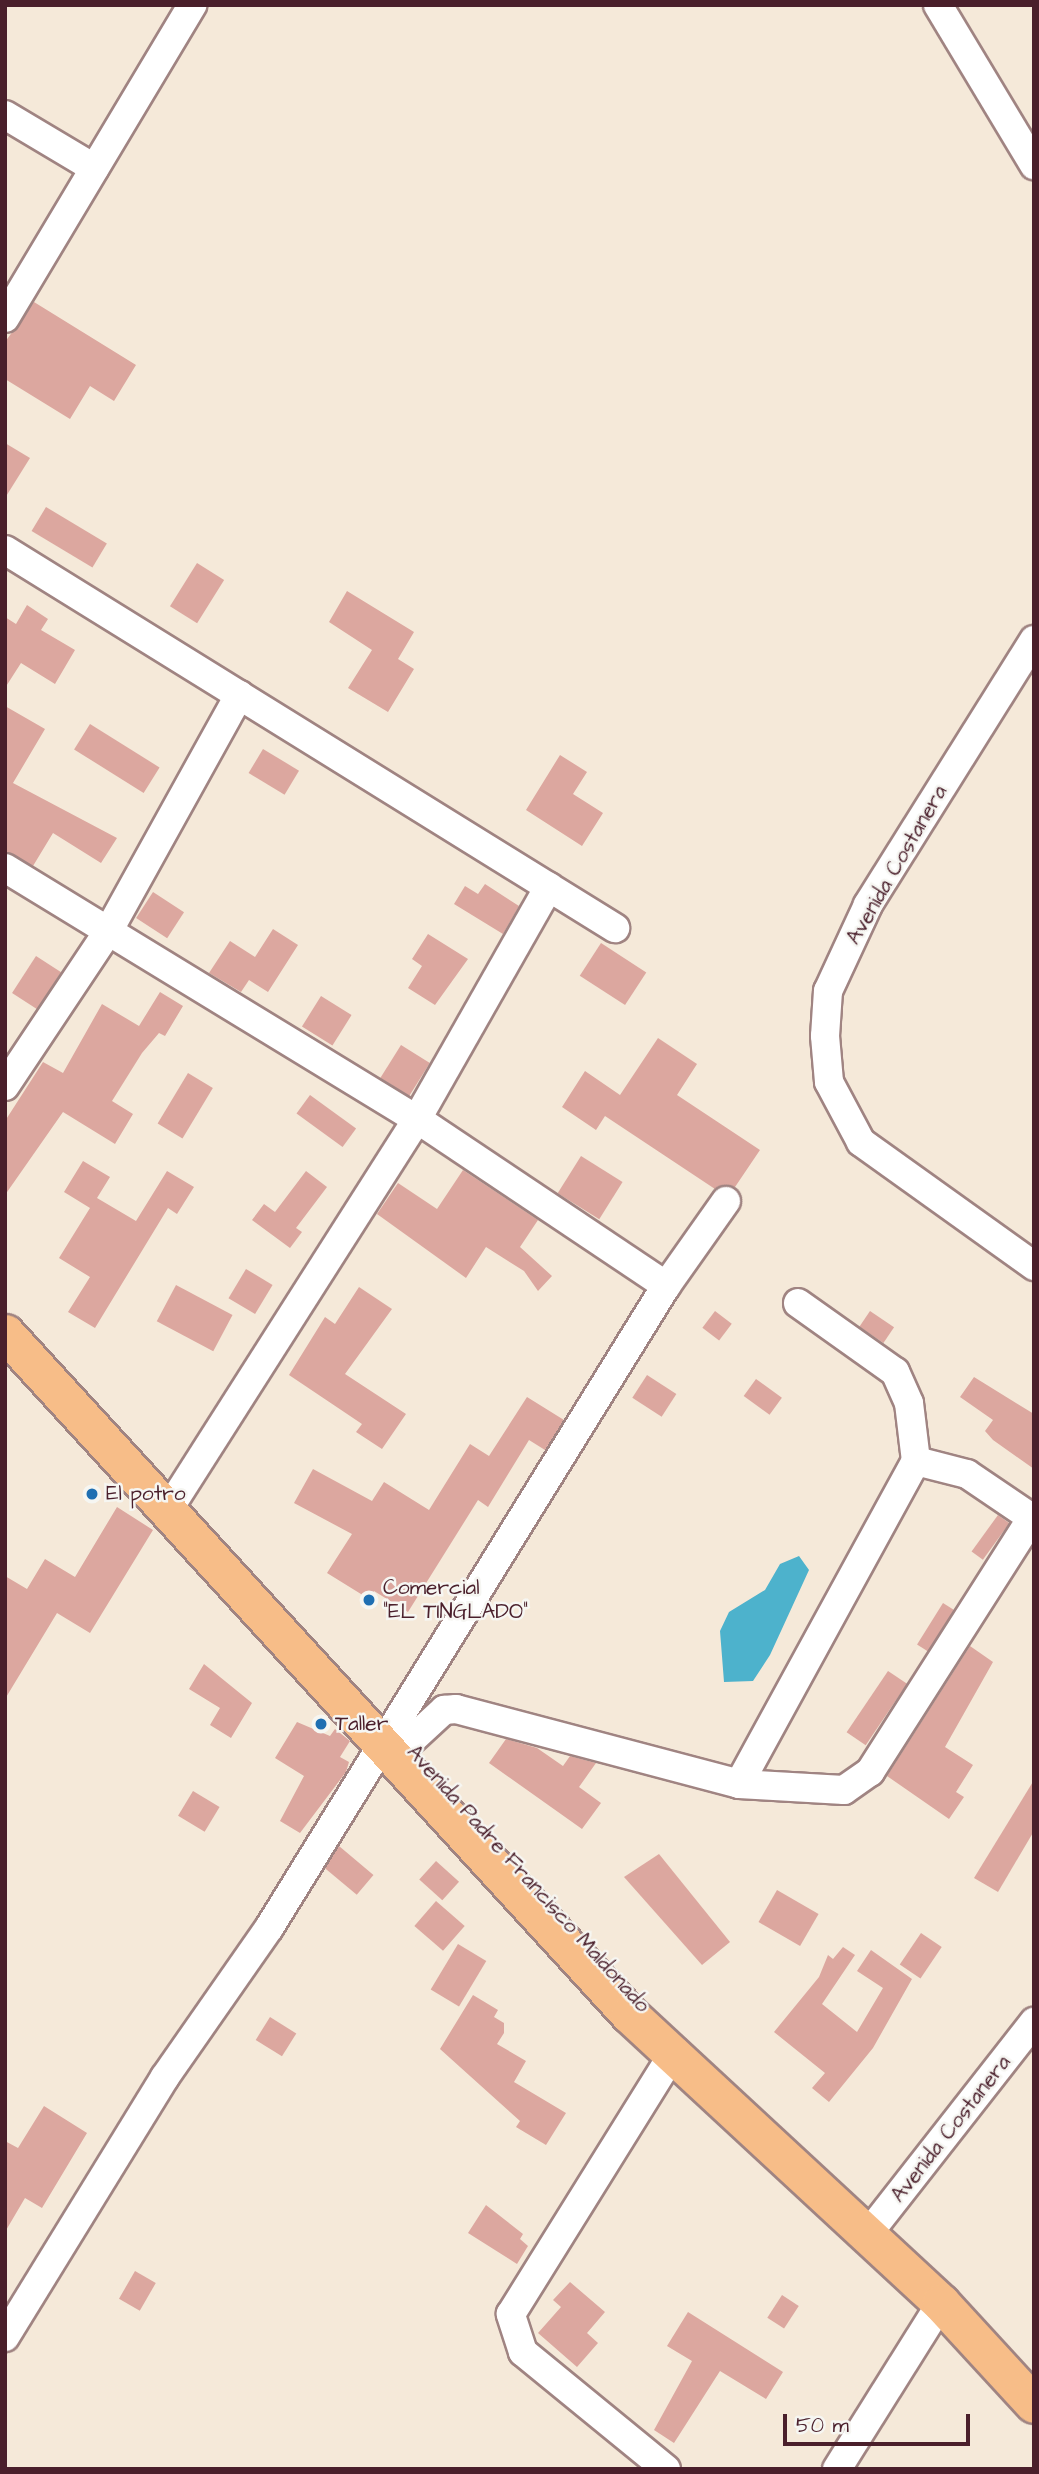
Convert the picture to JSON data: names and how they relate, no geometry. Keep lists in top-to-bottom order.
{
  "streets": {
    "main road": ["Avenida Padre Francisco Maldonado"],
    "street": ["Avenida Costanera"]
  },
  "crossings": [
    ["Avenida Costanera", "Avenida Padre Francisco Maldonado"]
  ],
  "places": ["El potro", "Comercial \"EL TINGLADO\"", "Taller"],
  "scale_bar": "50 m"
}
